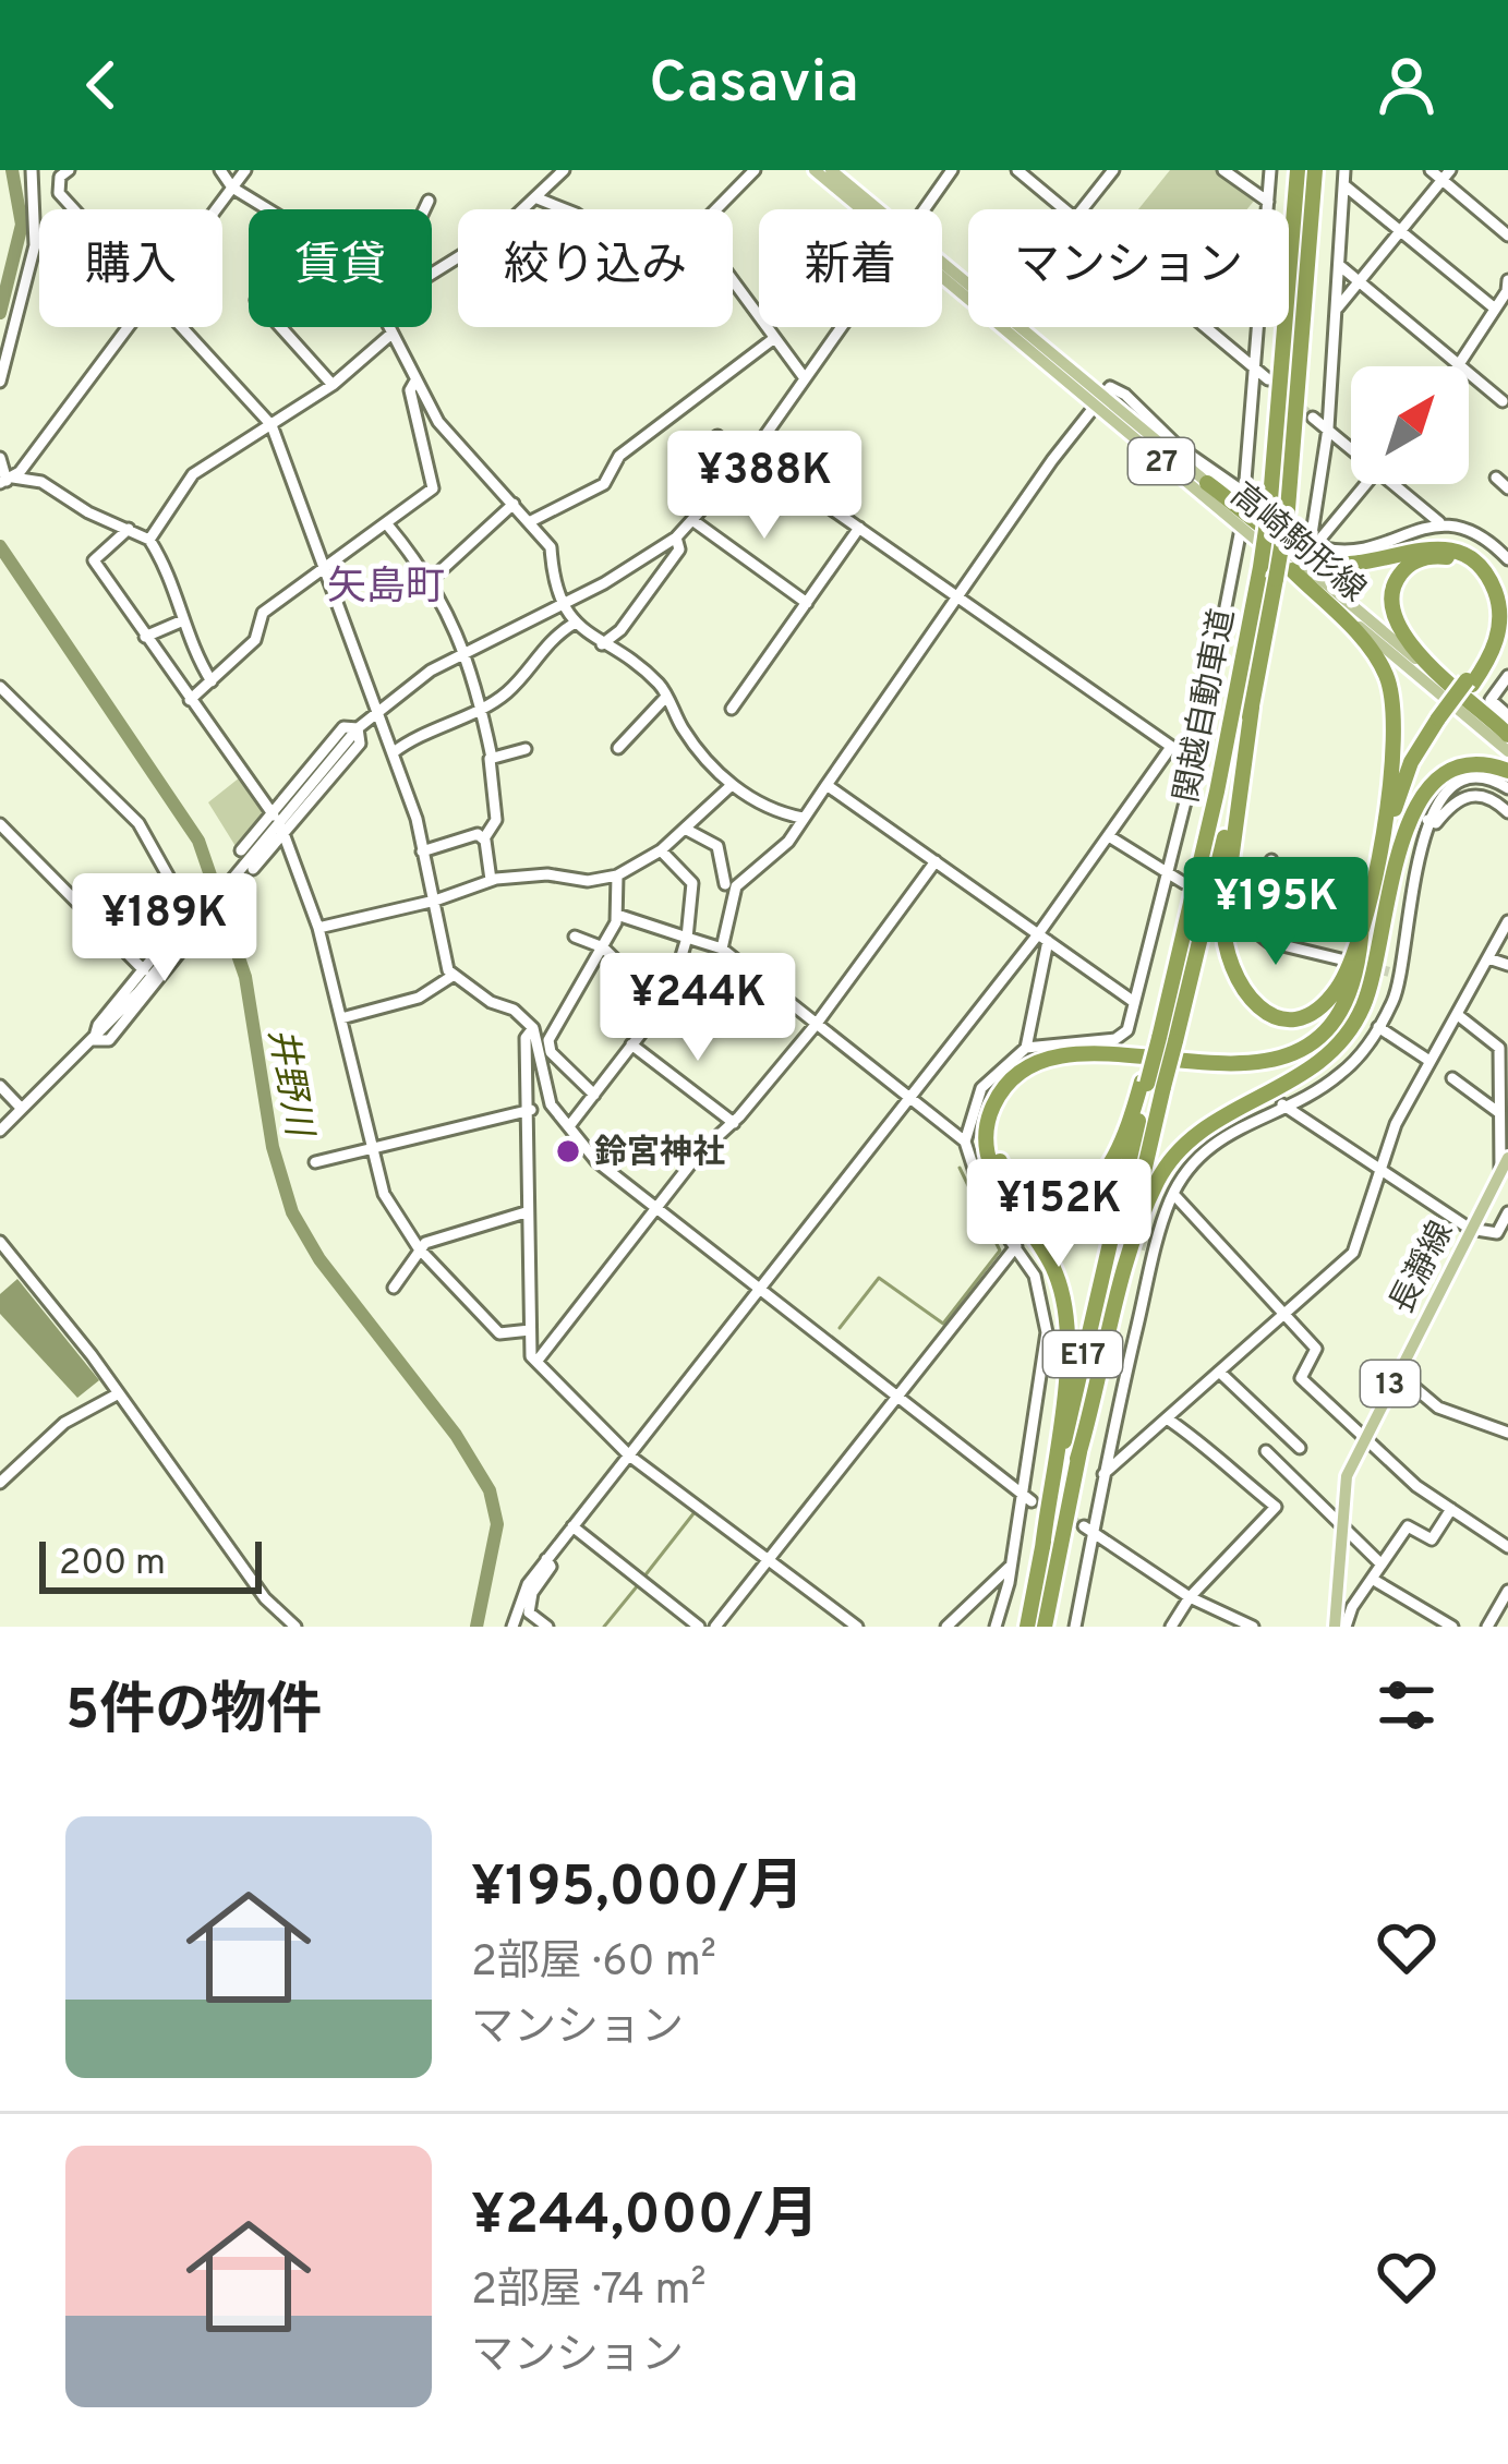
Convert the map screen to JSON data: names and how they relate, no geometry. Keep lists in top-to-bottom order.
{
  "streets": {
    "highway": ["関越自動車道", "E17"],
    "main road": [
      "27",
      "高崎駒形線",
      "長瀞線",
      "13"
    ]
  },
  "crossings": [
    ["高崎駒形線", "関越自動車道"]
  ],
  "districts": ["矢島町"],
  "water": ["井野川"],
  "places": ["鈴宮神社"],
  "scale_bar": "200 m",
  "north": "top right",
  "page": {
    "header": "Casavia",
    "chip": [
      "購入",
      "賃貸",
      "絞り込み",
      "新着",
      "マンション"
    ],
    "price": [
      "¥388K",
      "¥195K",
      "¥189K",
      "¥244K",
      "¥152K"
    ],
    "scale": "200 m",
    "heading": "5件の物件",
    "list": [
      {
        "name": "¥195,000/月",
        "note": "2部屋 · 60 m² · マンション"
      },
      {
        "name": "¥244,000/月",
        "note": "2部屋 · 74 m² · マンション"
      }
    ]
  }
}
